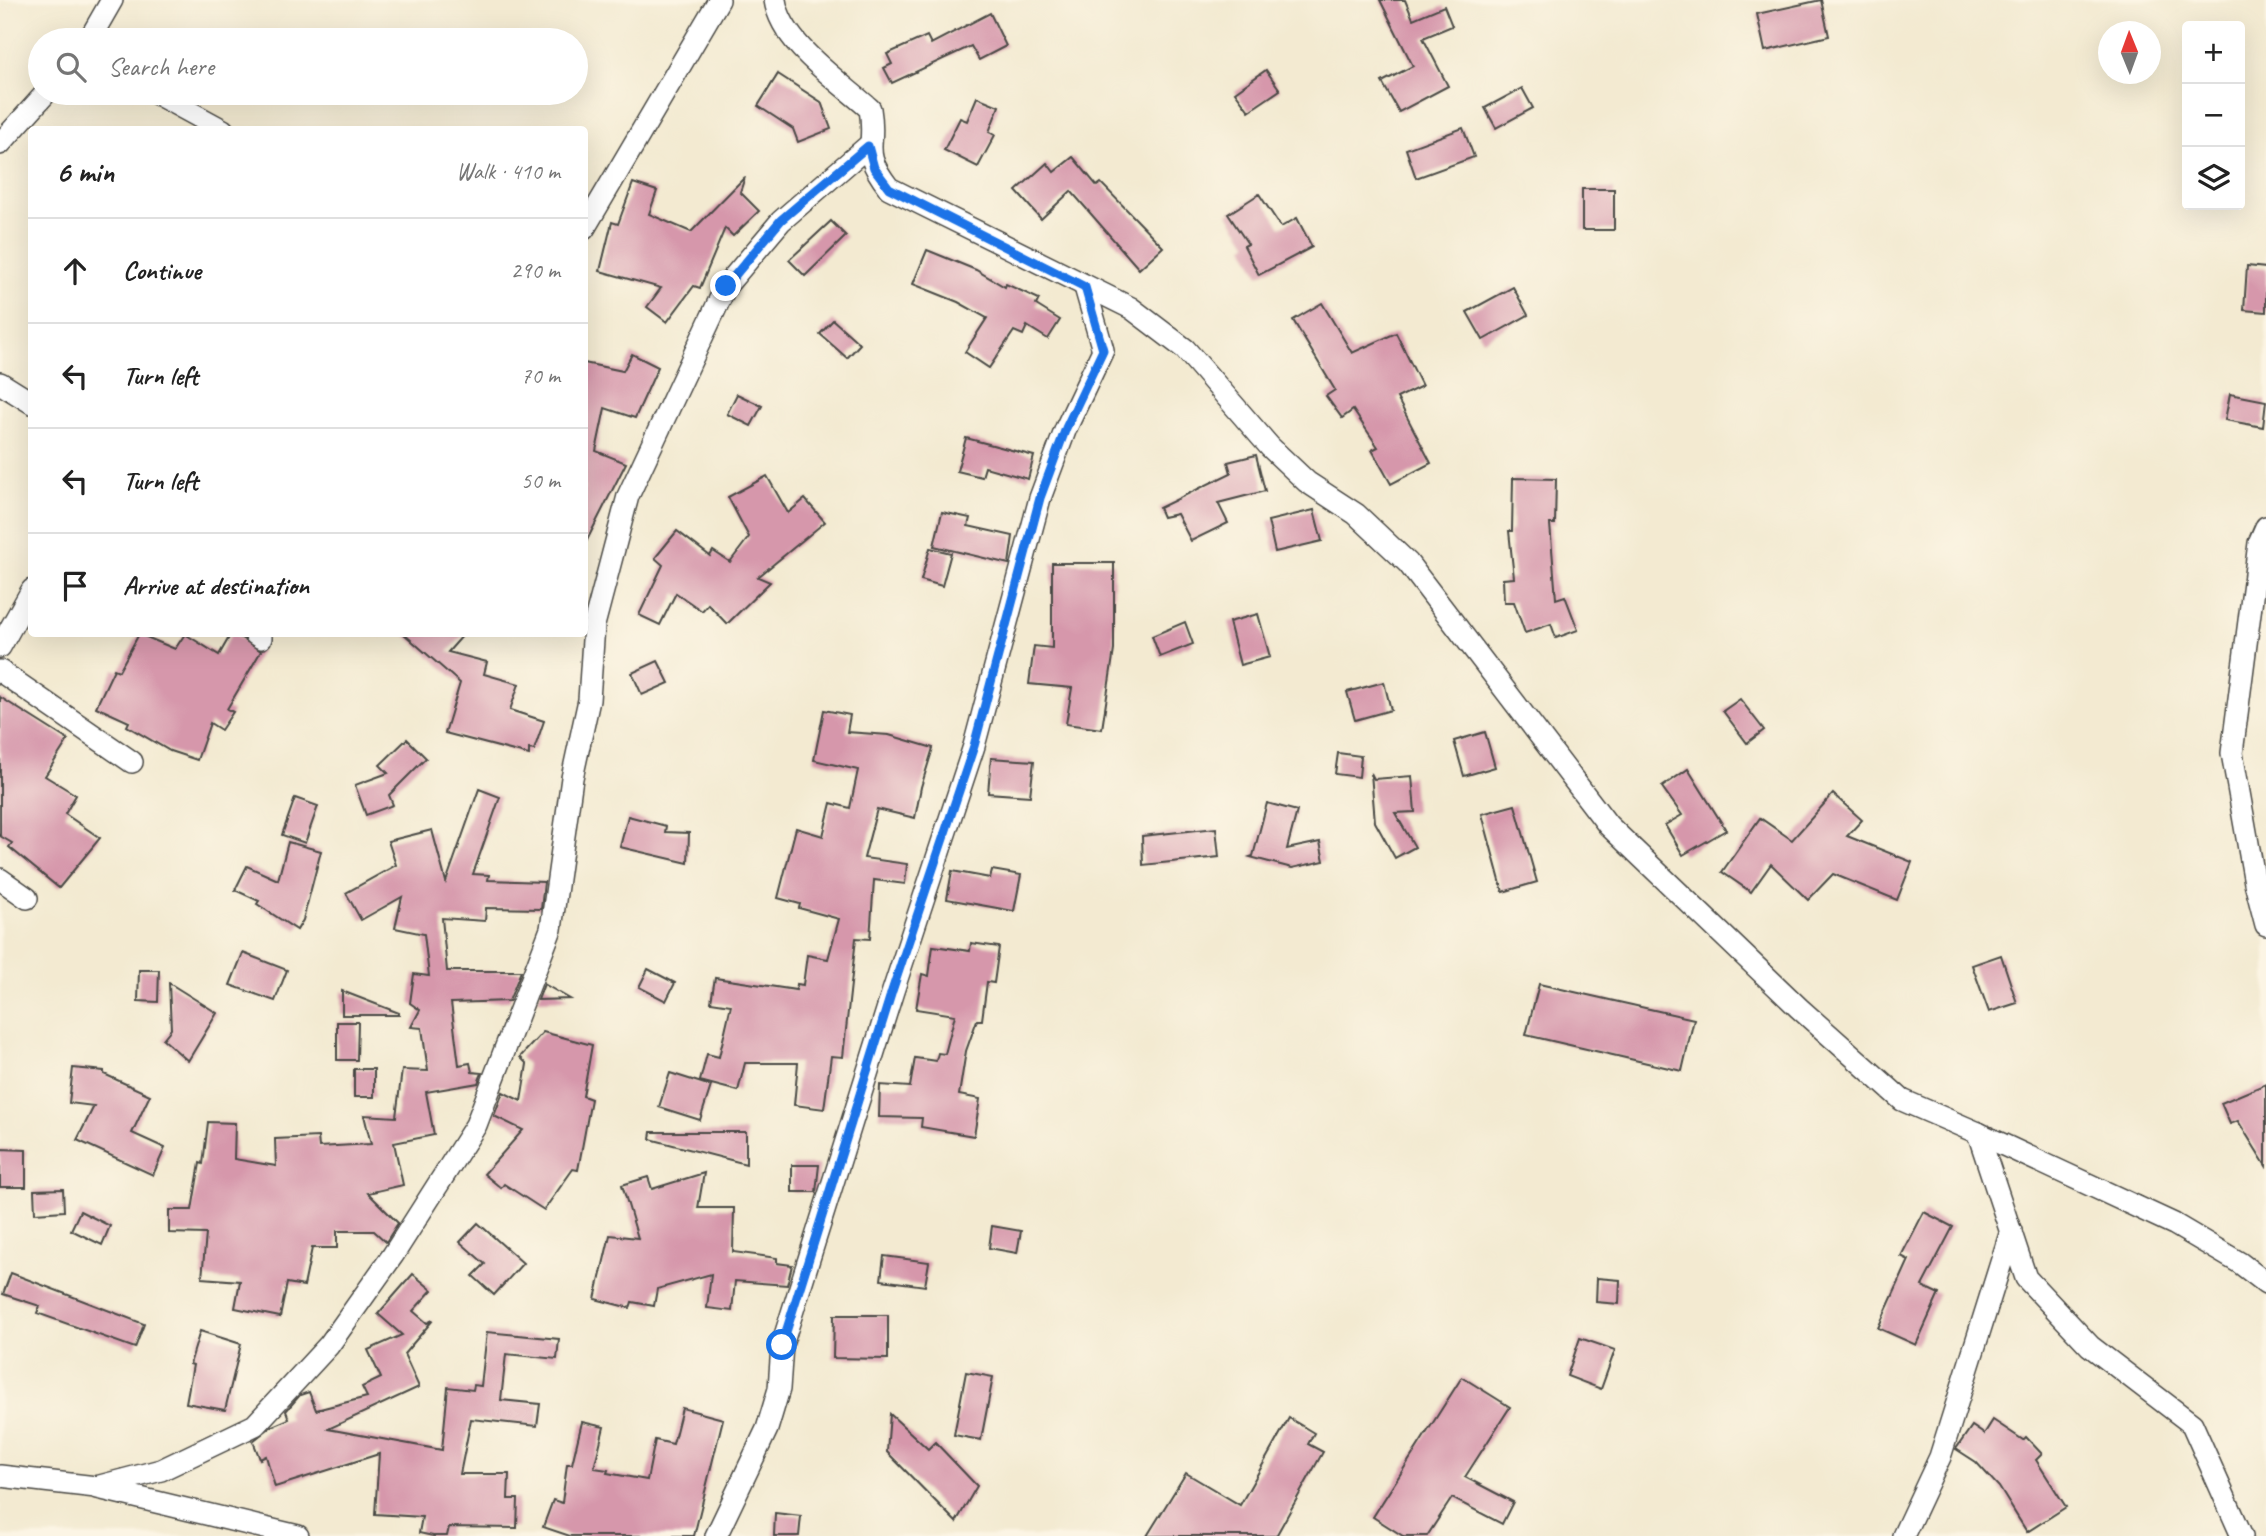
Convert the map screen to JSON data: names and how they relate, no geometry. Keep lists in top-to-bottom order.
{
  "north": "top",
  "page": {
    "map_buttons": ["+", "−"],
    "search": "Search here",
    "heading": ["6 min", "Walk · 410 m"],
    "list": [
      ["Continue", "290 m"],
      ["Turn left", "70 m"],
      ["Turn left", "50 m"],
      "Arrive at destination"
    ]
  }
}
